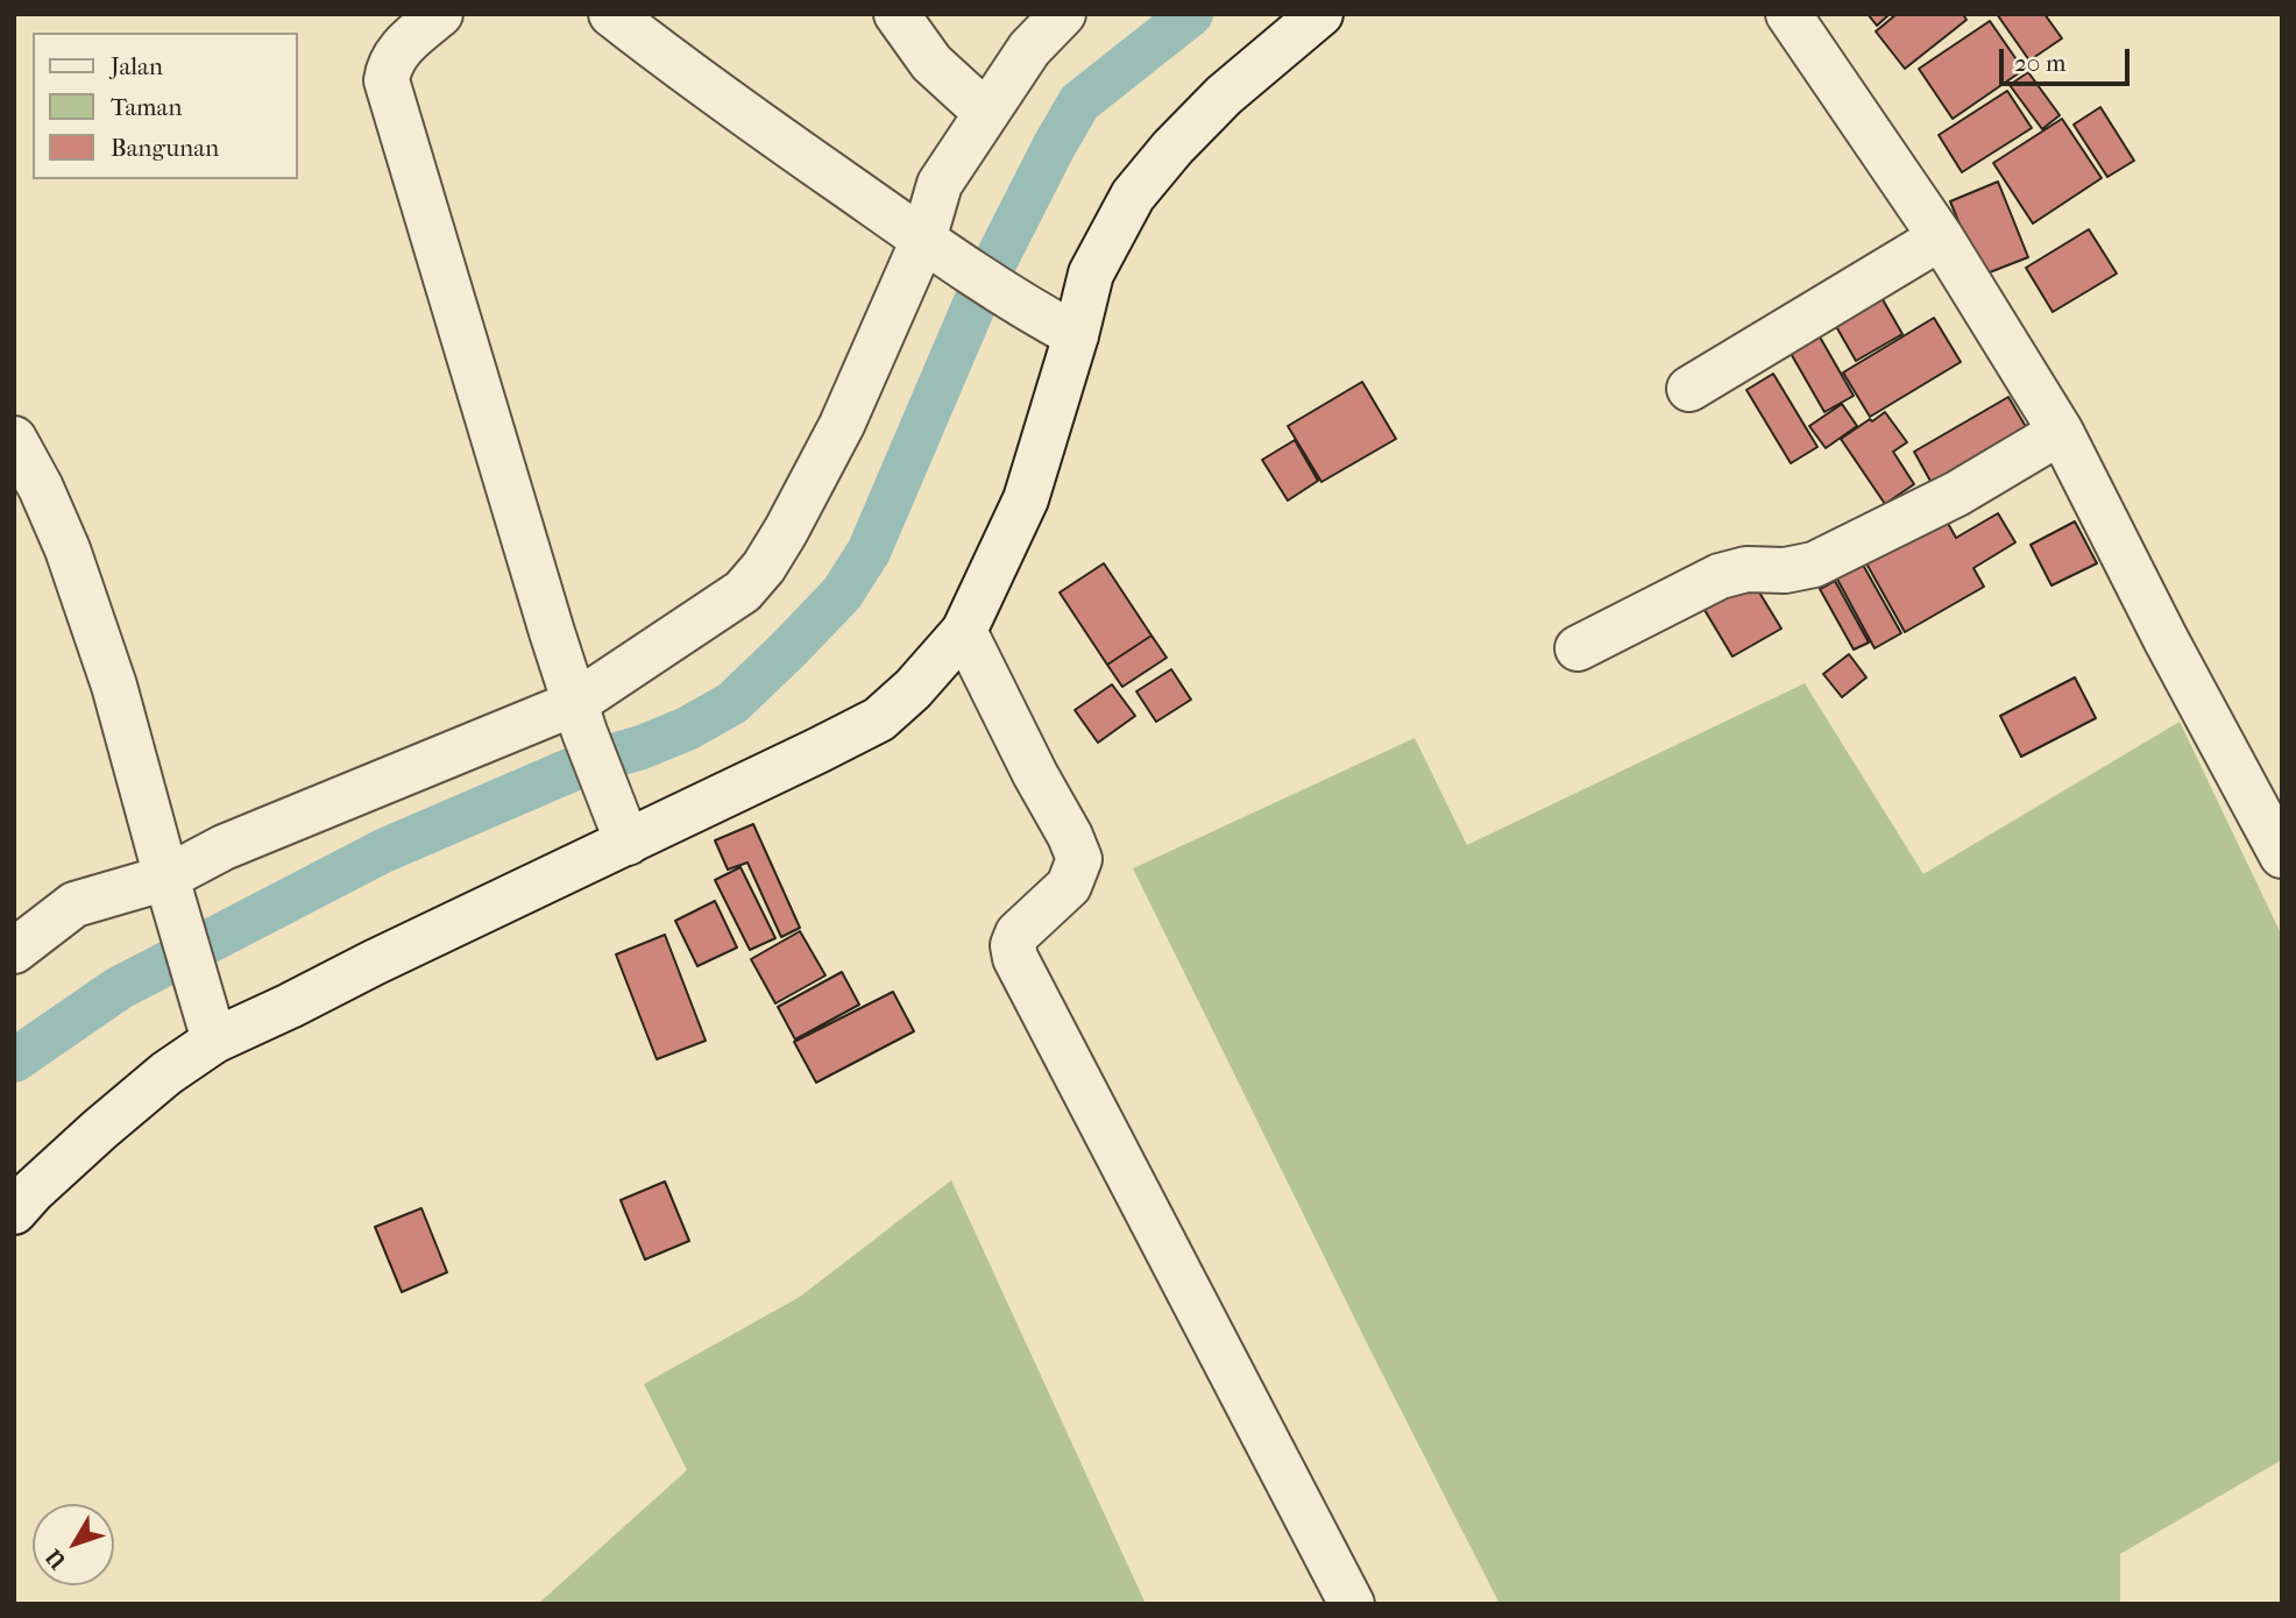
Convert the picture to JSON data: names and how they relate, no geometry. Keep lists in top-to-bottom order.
{
  "legend": ["Jalan", "Taman", "Bangunan"],
  "scale_bar": "20 m",
  "north": "bottom left"
}
